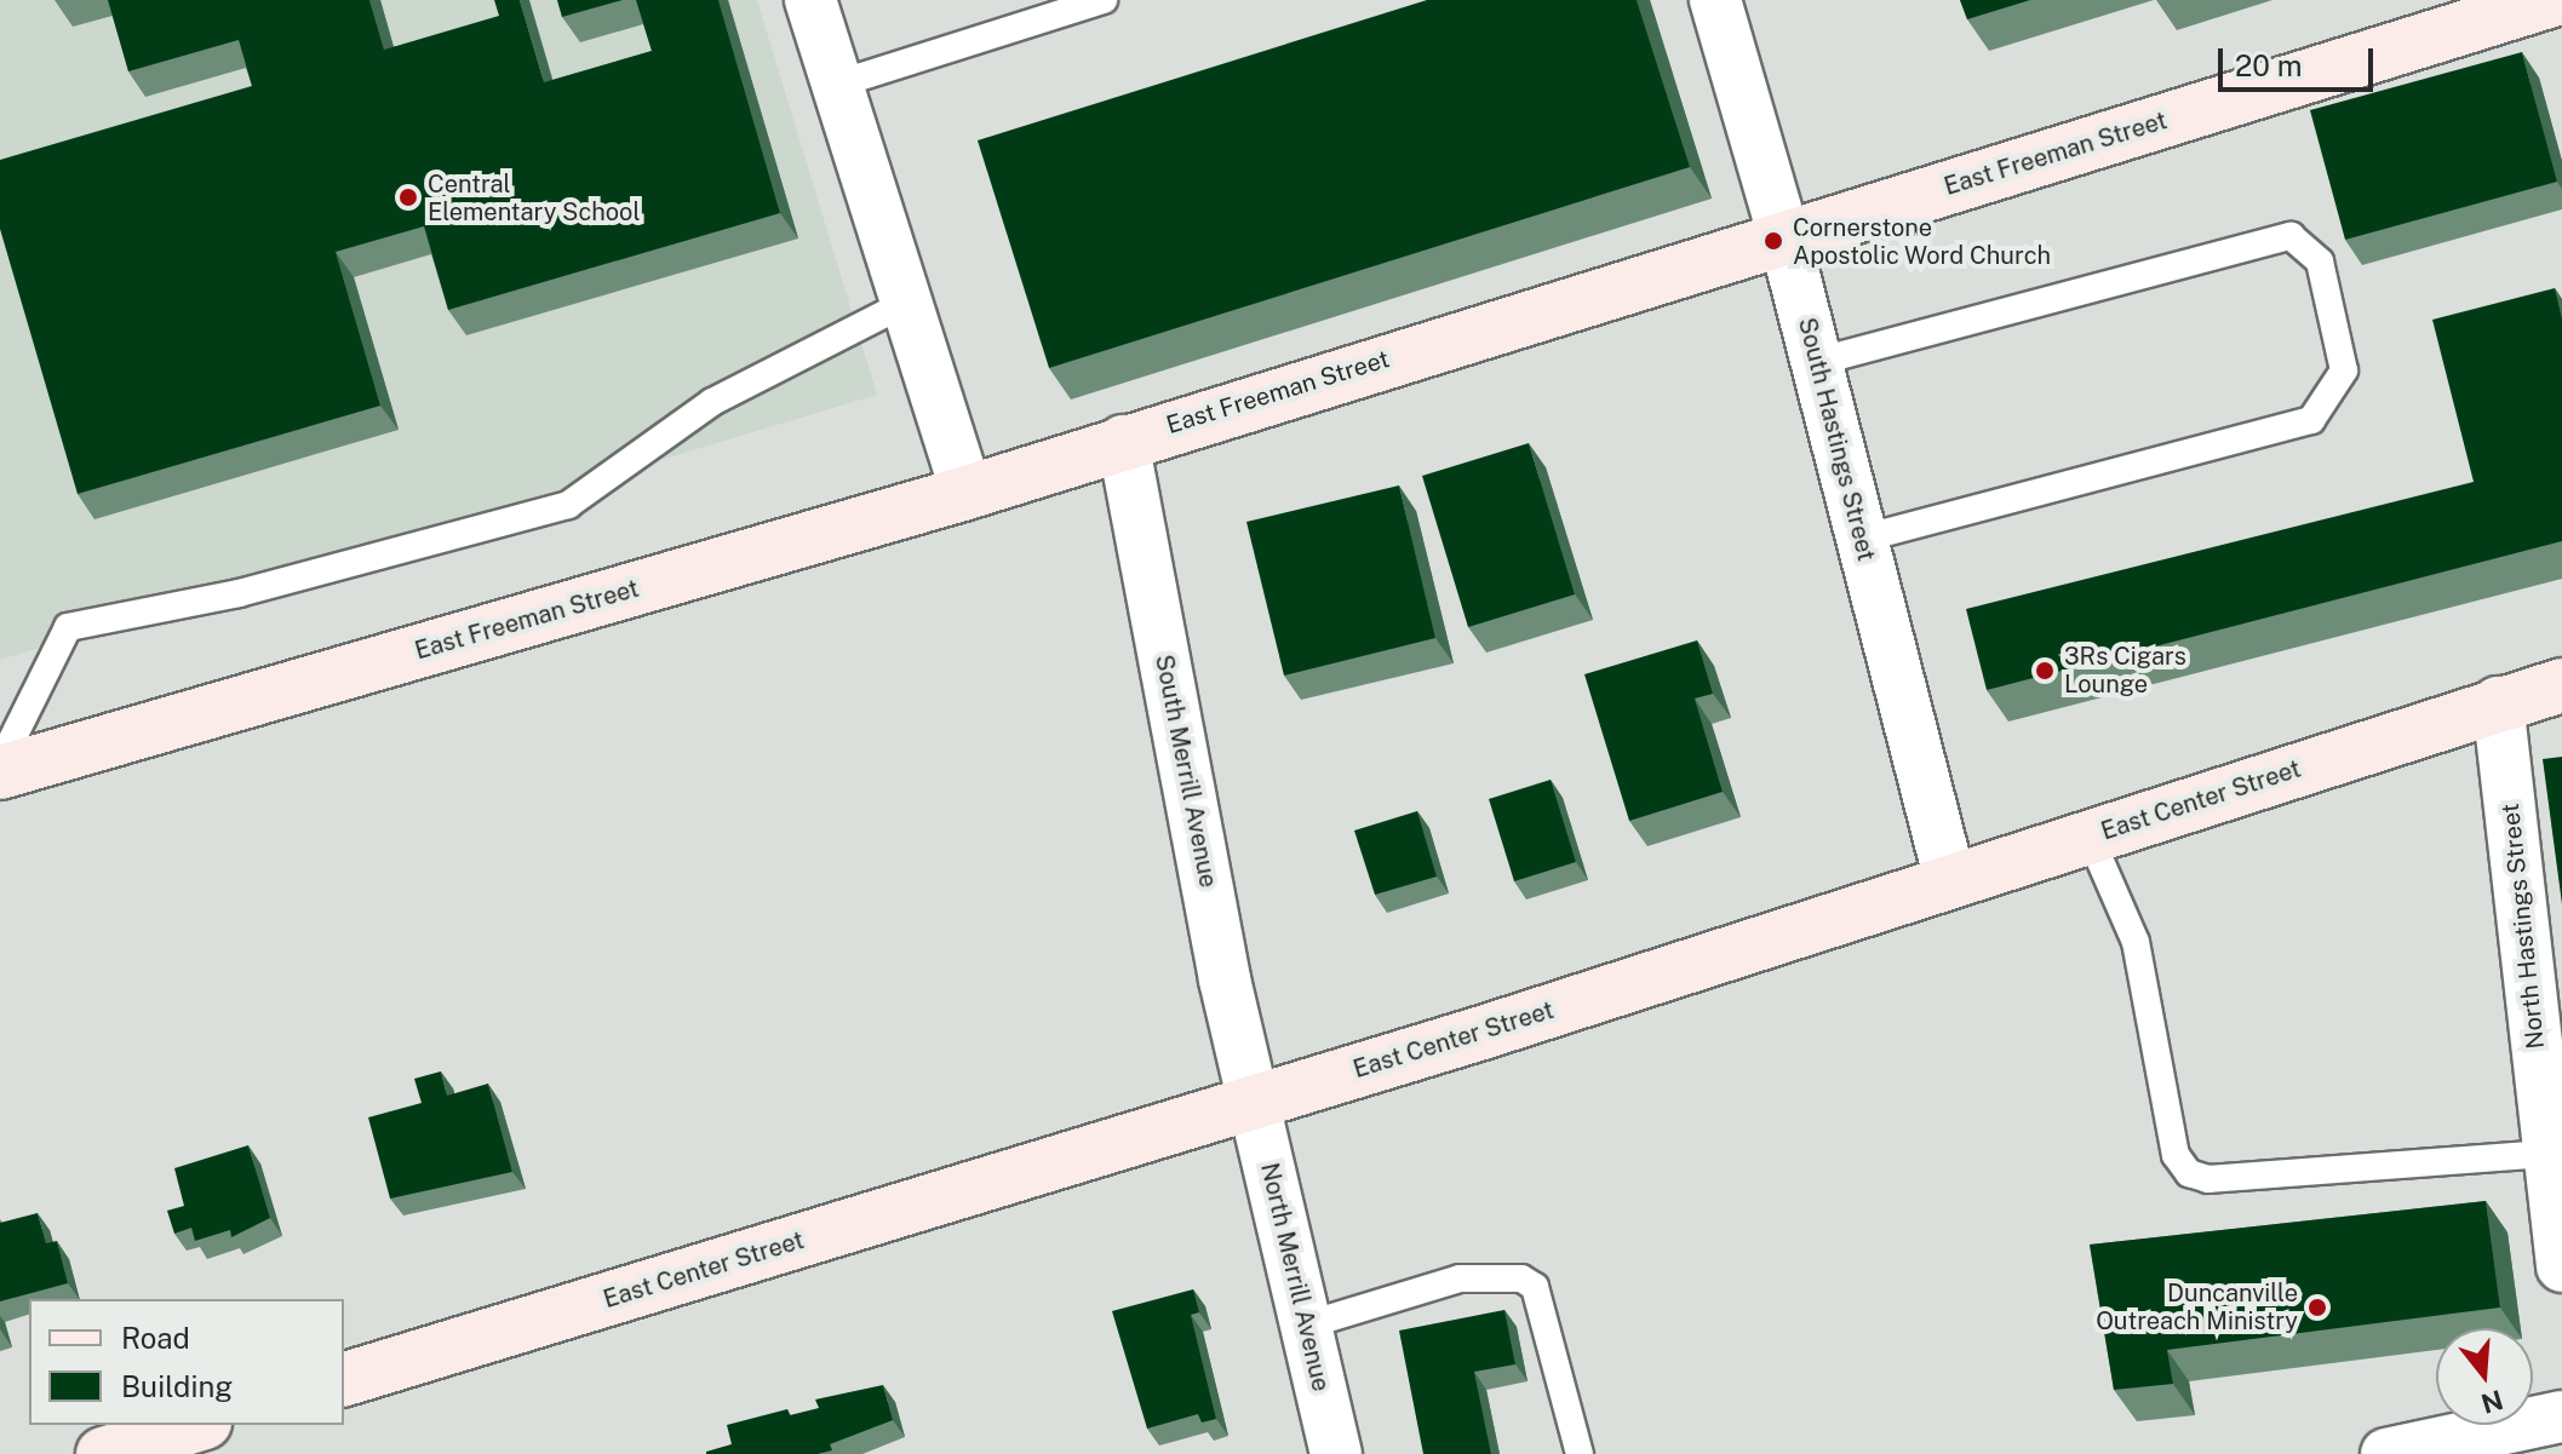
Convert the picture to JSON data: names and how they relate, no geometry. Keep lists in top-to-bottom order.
{
  "streets": {
    "street": [
      "East Freeman Street",
      "South Hastings Street",
      "South Merrill Avenue",
      "East Center Street",
      "North Hastings Street",
      "North Merrill Avenue"
    ]
  },
  "crossings": [
    ["East Freeman Street", "South Hastings Street"],
    ["East Freeman Street", "South Merrill Avenue"],
    ["South Hastings Street", "East Center Street"],
    ["South Merrill Avenue", "East Center Street"],
    ["South Merrill Avenue", "North Merrill Avenue"],
    ["East Center Street", "North Hastings Street"],
    ["East Center Street", "North Merrill Avenue"]
  ],
  "places": [
    "Central Elementary School",
    "Cornerstone Apostolic Word Church",
    "3Rs Cigars Lounge",
    "Duncanville Outreach Ministry"
  ],
  "legend": ["Road", "Building"],
  "scale_bar": "20 m",
  "north": "bottom"
}
